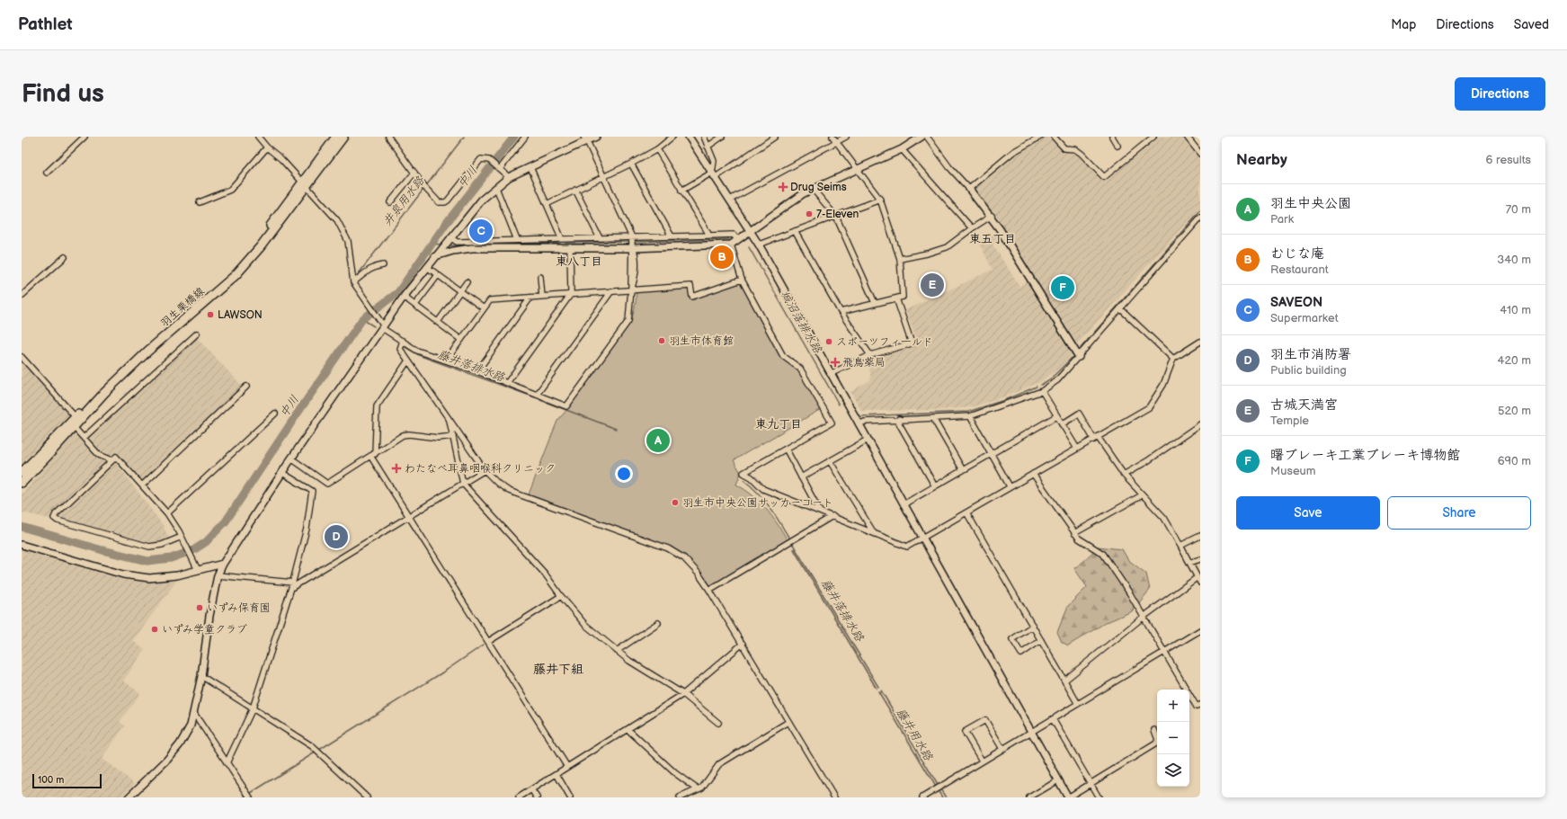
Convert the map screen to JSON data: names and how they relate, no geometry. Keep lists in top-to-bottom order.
{
  "streets": {
    "main road": ["羽生栗橋線"]
  },
  "districts": [
    "東五丁目",
    "東八丁目",
    "東九丁目",
    "藤井下組"
  ],
  "water": [
    "中川",
    "井泉用水路",
    "城沼落排水路",
    "藤井落排水路",
    "藤井用水路"
  ],
  "places": {
    "health": ["Drug Seims", "飛鳥薬局", "わたなべ耳鼻咽喉科クリニック"],
    "other": [
      "7-Eleven",
      "LAWSON",
      "羽生市体育館",
      "スポーツフィ一ルド",
      "羽生市中央公園サッカーコート",
      "いずみ保育園",
      "いずみ学童クラブ"
    ]
  },
  "scale_bar": "100 m",
  "page": {
    "header": "Pathlet",
    "nav": ["Map", "Directions", "Saved"],
    "buttons": [
      "Directions",
      ["Save", "Share"]
    ],
    "title": "Find us",
    "heading": ["Nearby", "6 results"],
    "list": [
      {
        "mark": "A",
        "name": "羽生中央公園",
        "note": "Park",
        "value": "70 m"
      },
      {
        "mark": "B",
        "name": "むじな庵",
        "note": "Restaurant",
        "value": "340 m"
      },
      {
        "mark": "C",
        "name": "SAVEON",
        "note": "Supermarket",
        "value": "410 m"
      },
      {
        "mark": "D",
        "name": "羽生市消防署",
        "note": "Public building",
        "value": "420 m"
      },
      {
        "mark": "E",
        "name": "古城天満宮",
        "note": "Temple",
        "value": "520 m"
      },
      {
        "mark": "F",
        "name": "曙ブレーキ工業ブレーキ博物館",
        "note": "Museum",
        "value": "690 m"
      }
    ],
    "pins": [
      "C",
      "B",
      "E",
      "F",
      "A",
      "D"
    ],
    "map_buttons": ["+", "−"],
    "scale": "100 m"
  }
}
